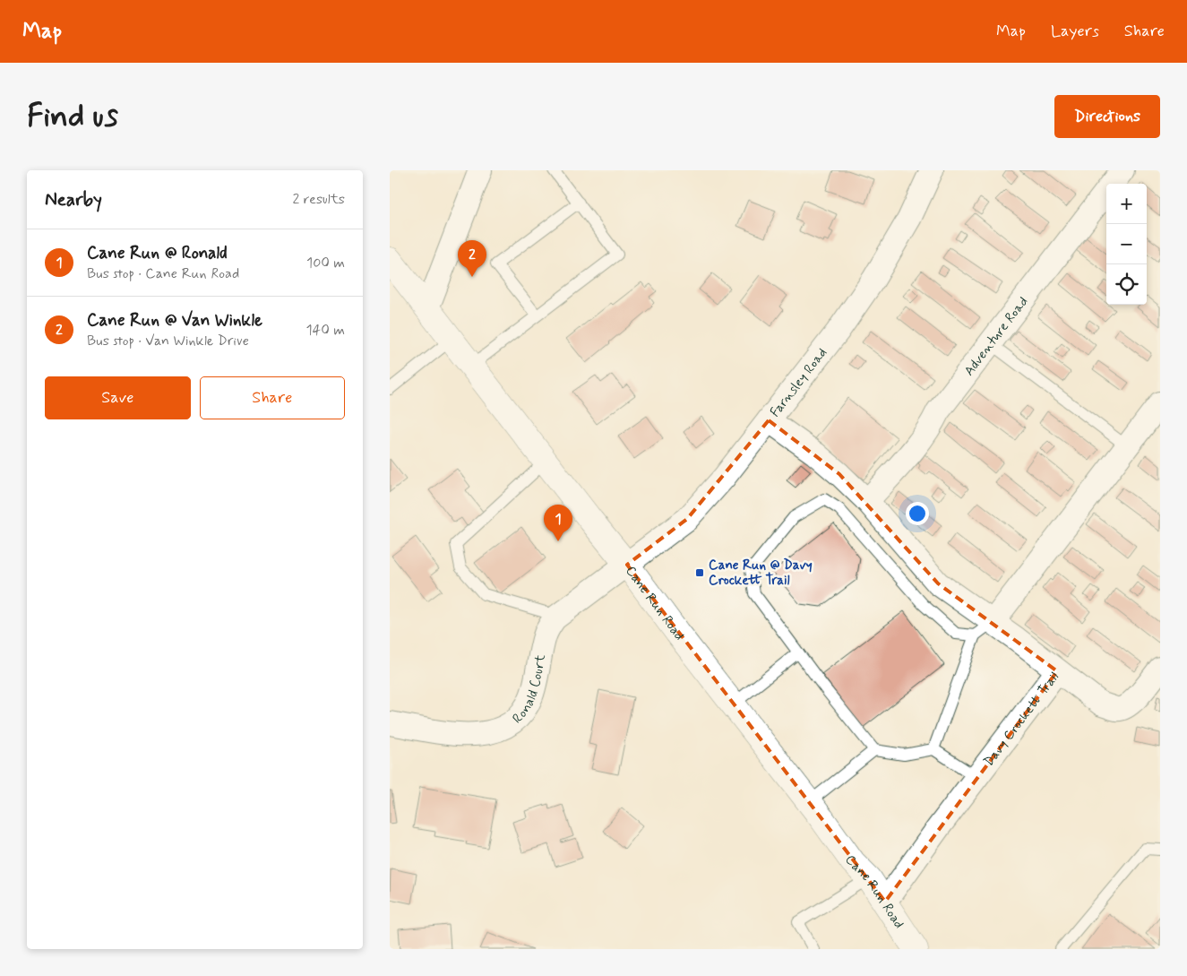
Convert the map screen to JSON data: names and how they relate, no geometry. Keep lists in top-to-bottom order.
{
  "streets": {
    "highway": ["Cane Run Road"],
    "street": [
      "Adventure Road",
      "Farnsley Road",
      "Ronald Court",
      "Davy Crockett Trail"
    ]
  },
  "crossings": [
    ["Farnsley Road", "Cane Run Road"],
    ["Farnsley Road", "Ronald Court"],
    ["Cane Run Road", "Ronald Court"],
    ["Cane Run Road", "Davy Crockett Trail"]
  ],
  "places": {
    "transit": ["Cane Run @ Davy Crockett Trail"]
  },
  "page": {
    "header": "Map",
    "nav": ["Map", "Layers", "Share"],
    "buttons": [
      "Directions",
      ["Save", "Share"]
    ],
    "title": "Find us",
    "heading": ["Nearby", "2 results"],
    "map_buttons": ["+", "−"],
    "list": [
      {
        "mark": "1",
        "name": "Cane Run @ Ronald",
        "note": "Bus stop · Cane Run Road",
        "value": "100 m"
      },
      {
        "mark": "2",
        "name": "Cane Run @ Van Winkle",
        "note": "Bus stop · Van Winkle Drive",
        "value": "140 m"
      }
    ],
    "pins": ["2", "1"]
  }
}
